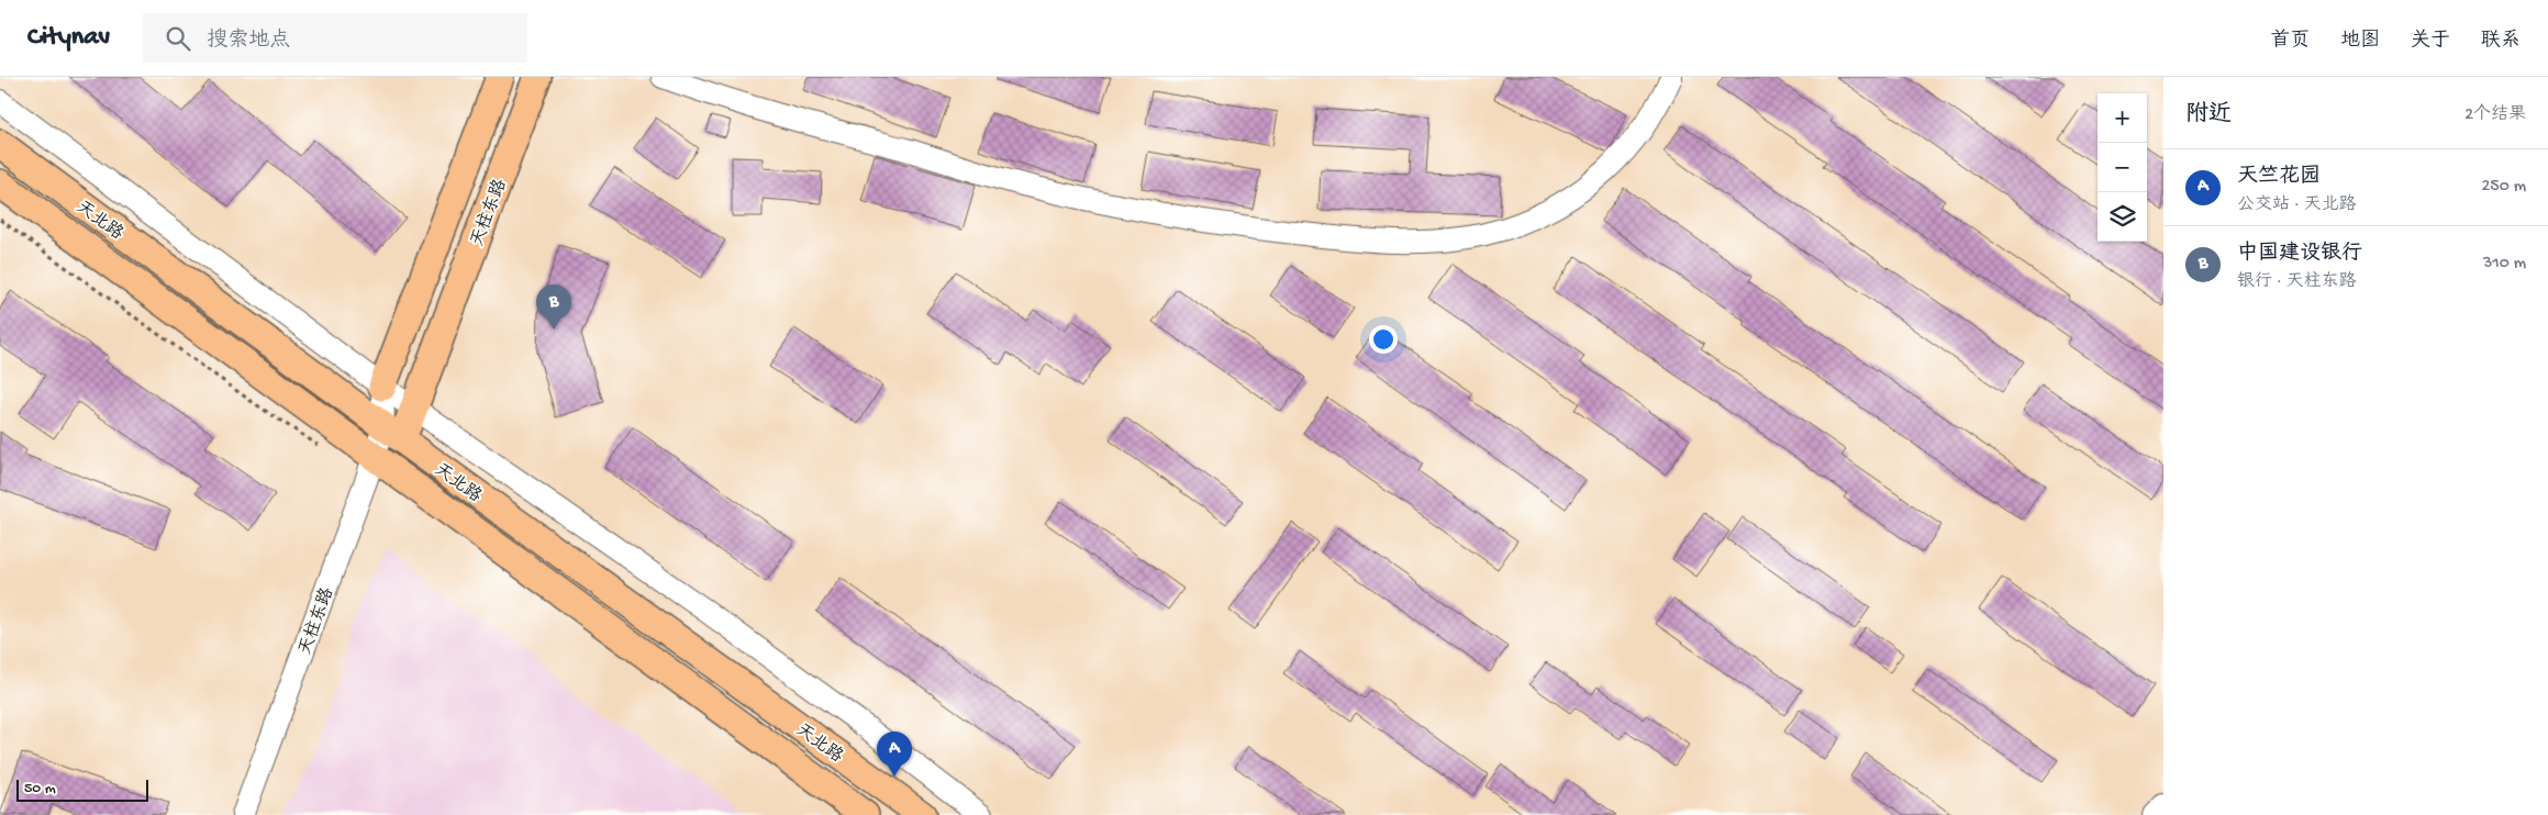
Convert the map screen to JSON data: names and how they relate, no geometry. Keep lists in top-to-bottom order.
{
  "streets": {
    "main road": ["天柱东路", "天北路"]
  },
  "crossings": [
    ["天柱东路", "天北路"]
  ],
  "scale_bar": "50 m",
  "page": {
    "header": "Citynav",
    "search": "搜索地点",
    "nav": [
      "首页",
      "地图",
      "关于",
      "联系"
    ],
    "heading": ["附近", "2个结果"],
    "map_buttons": ["+", "−"],
    "list": [
      {
        "mark": "A",
        "name": "天竺花园",
        "note": "公交站 · 天北路",
        "value": "250 m"
      },
      {
        "mark": "B",
        "name": "中国建设银行",
        "note": "银行 · 天柱东路",
        "value": "310 m"
      }
    ],
    "pins": ["B", "A"],
    "scale": "50 m"
  }
}
